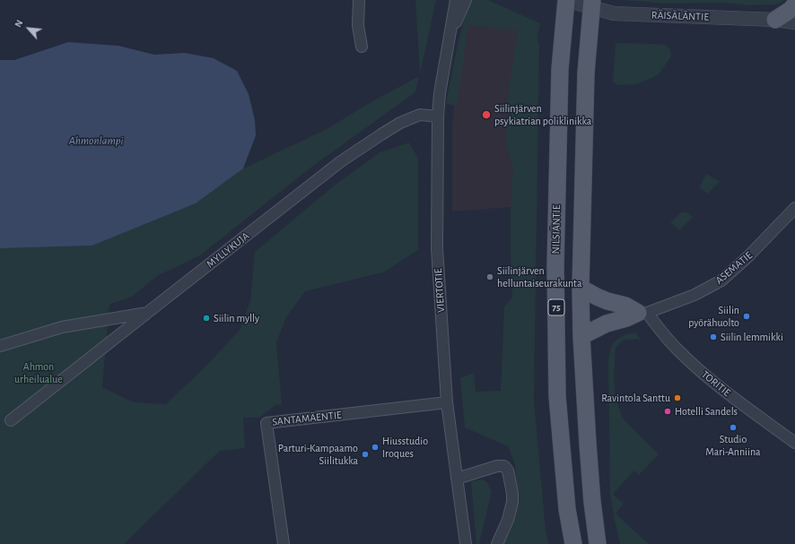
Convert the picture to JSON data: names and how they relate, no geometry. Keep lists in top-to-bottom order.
{
  "streets": {
    "main road": ["NILSIÄNTIE", "75"],
    "street": [
      "RÄISÄLÄNTIE",
      "MYLLYKUJA",
      "ASEMATIE",
      "VIERTOTIE",
      "TORITIE",
      "SANTAMÄENTIE"
    ]
  },
  "crossings": [
    ["RÄISÄLÄNTIE", "NILSIÄNTIE"],
    ["MYLLYKUJA", "VIERTOTIE"],
    ["ASEMATIE", "TORITIE"],
    ["VIERTOTIE", "SANTAMÄENTIE"]
  ],
  "water": ["Ahmonlampi"],
  "parks": ["Ahmon urheilualue"],
  "places": [
    "Siilinjärven psykiatrian poliklinikka",
    "Siilinjärven helluntaiseurakunta",
    "Siilin pyörähuolto",
    "Siilin mylly",
    "Siilin lemmikki",
    "Ravintola Santtu",
    "Hotelli Sandels",
    "Studio Mari-Anniina",
    "Hiusstudio Iroques",
    "Parturi-Kampaamo Siilitukka"
  ],
  "north": "top left"
}
